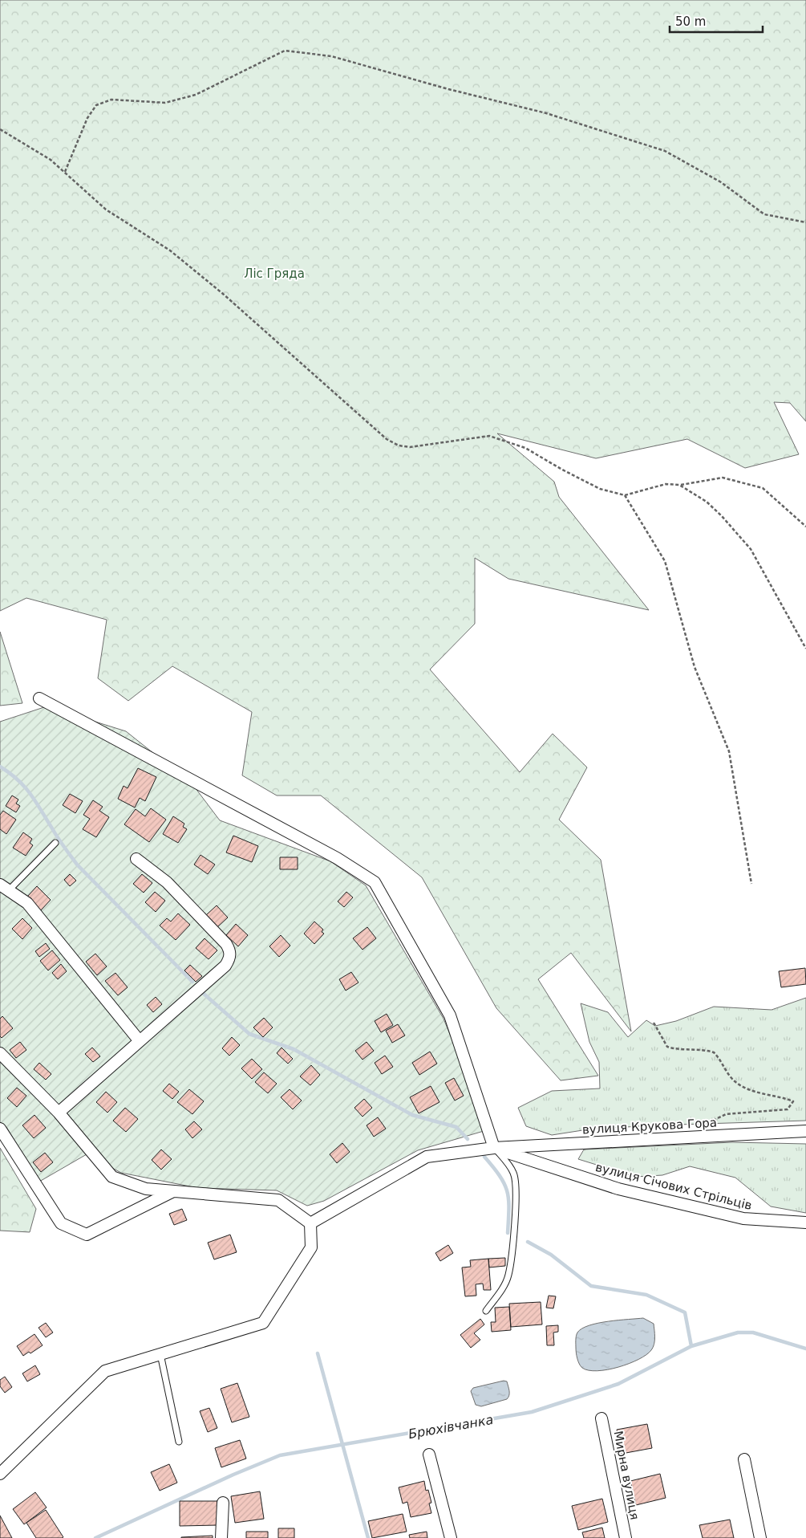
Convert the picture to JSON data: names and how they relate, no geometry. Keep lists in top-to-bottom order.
{
  "streets": {
    "street": ["вулиця Крукова Гора", "вулиця Січових Стрільців", "Мирна вулиця"]
  },
  "crossings": [
    ["вулиця Крукова Гора", "вулиця Січових Стрільців"]
  ],
  "water": ["Брюхівчанка"],
  "parks": ["Ліс Гряда"],
  "scale_bar": "50 m"
}
